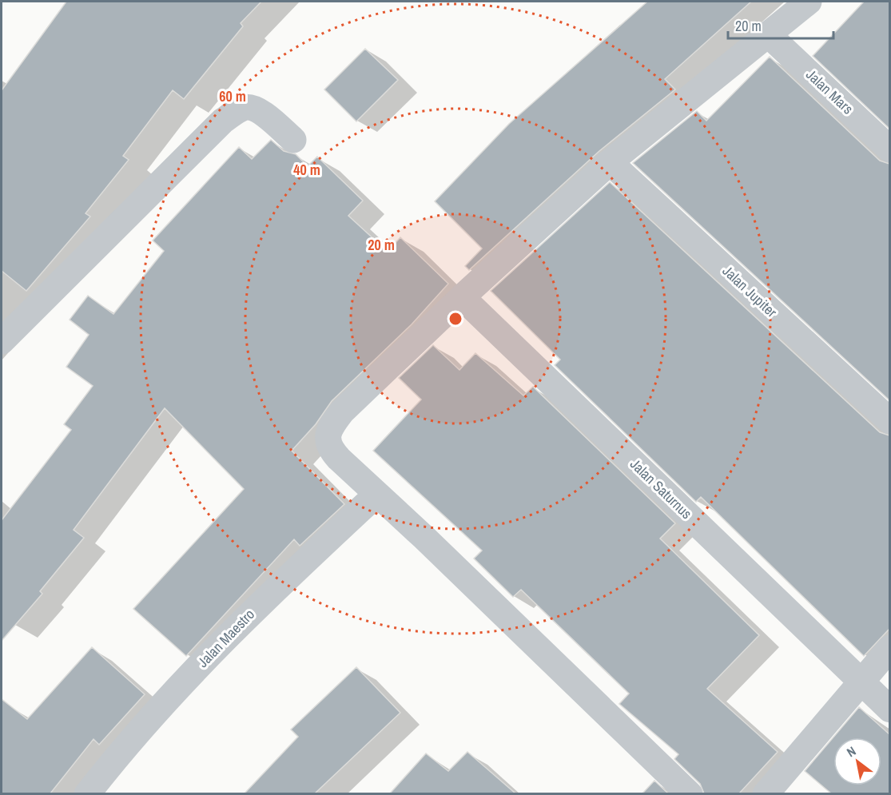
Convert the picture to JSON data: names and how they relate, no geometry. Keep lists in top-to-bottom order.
{
  "streets": {
    "street": [
      "Jalan Mars",
      "Jalan Jupiter",
      "Jalan Saturnus",
      "Jalan Maestro"
    ]
  },
  "scale_bar": "20 m",
  "north": "top left",
  "rings": ["60 m", "40 m", "20 m"]
}
